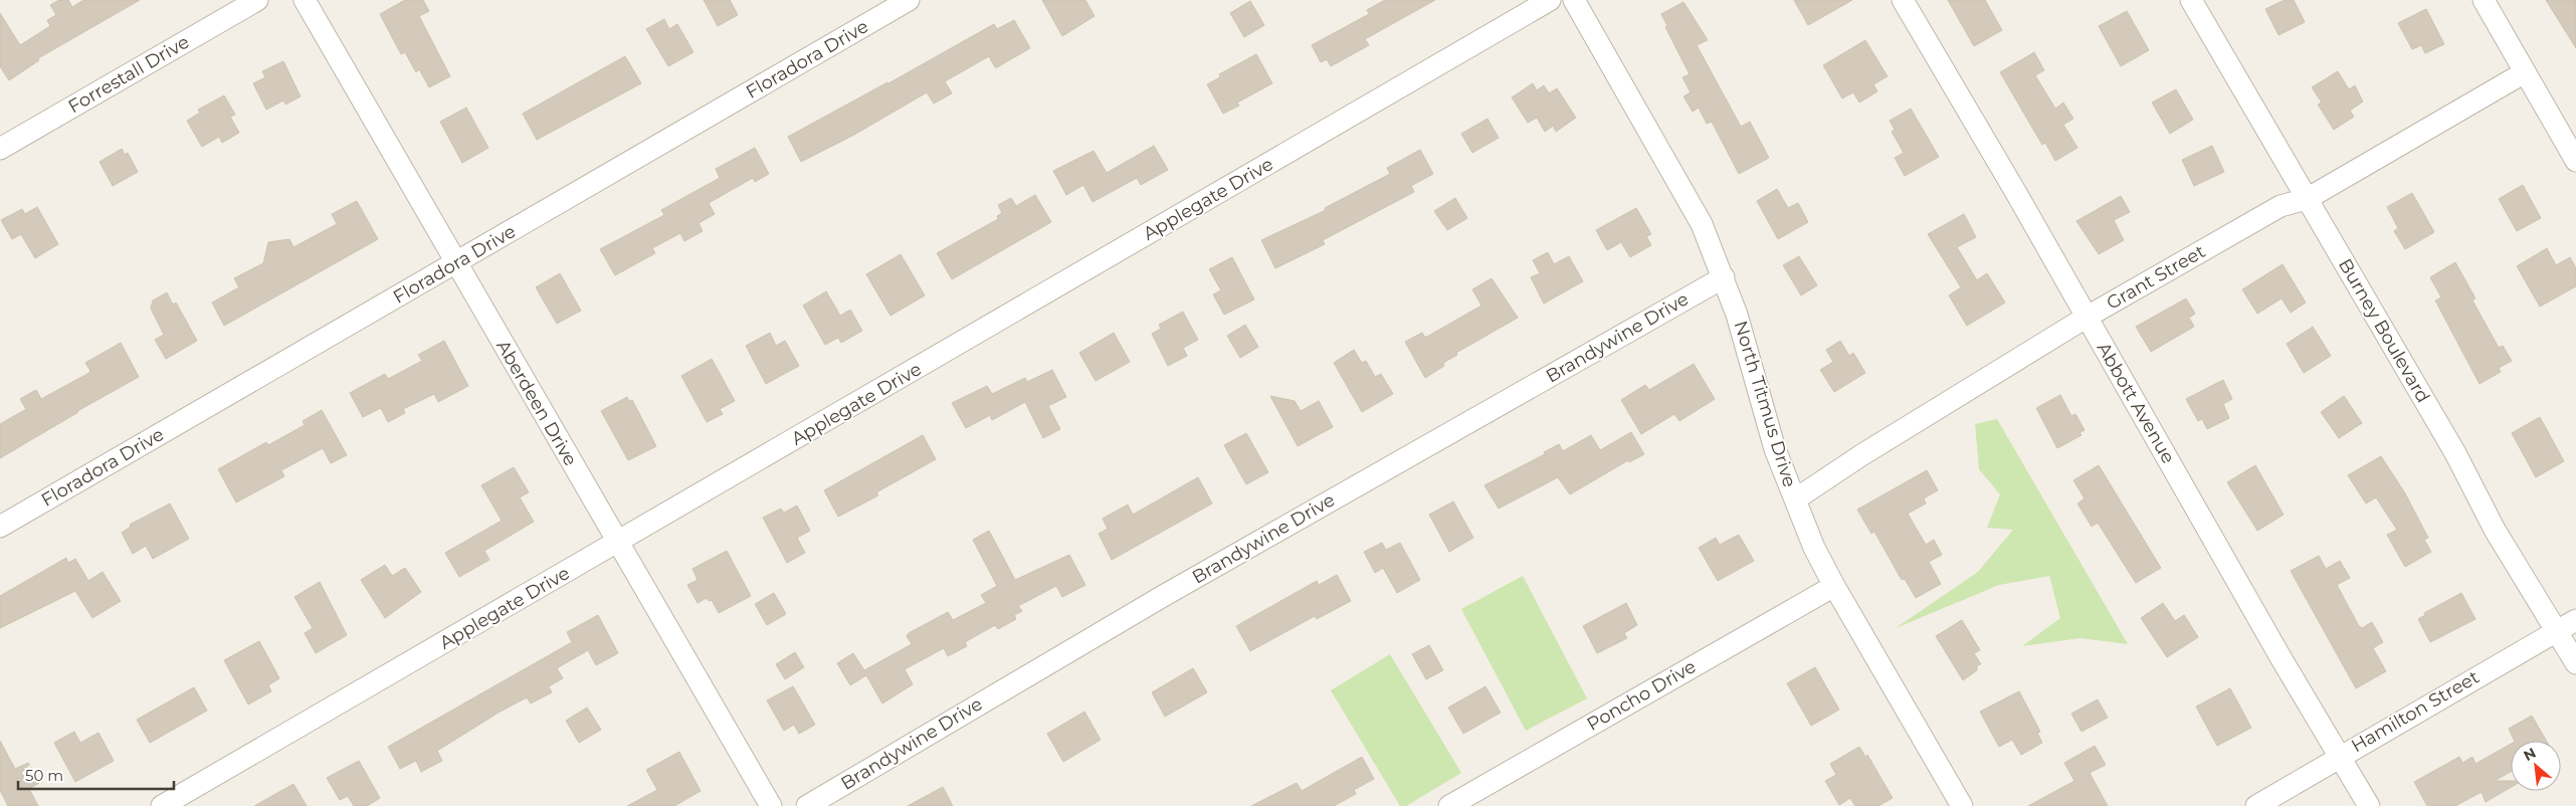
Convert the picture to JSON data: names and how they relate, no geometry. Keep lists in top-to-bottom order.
{
  "streets": {
    "street": [
      "Floradora Drive",
      "Forrestall Drive",
      "Applegate Drive",
      "Grant Street",
      "Burney Boulevard",
      "Brandywine Drive",
      "Aberdeen Drive",
      "Abbott Avenue",
      "North Titmus Drive",
      "Poncho Drive",
      "Hamilton Street"
    ]
  },
  "crossings": [
    ["Floradora Drive", "Aberdeen Drive"],
    ["Applegate Drive", "Aberdeen Drive"],
    ["Grant Street", "Burney Boulevard"],
    ["Grant Street", "Abbott Avenue"],
    ["Grant Street", "North Titmus Drive"],
    ["Burney Boulevard", "Hamilton Street"],
    ["Brandywine Drive", "North Titmus Drive"],
    ["Abbott Avenue", "Hamilton Street"],
    ["North Titmus Drive", "Poncho Drive"]
  ],
  "scale_bar": "50 m",
  "north": "top left"
}
